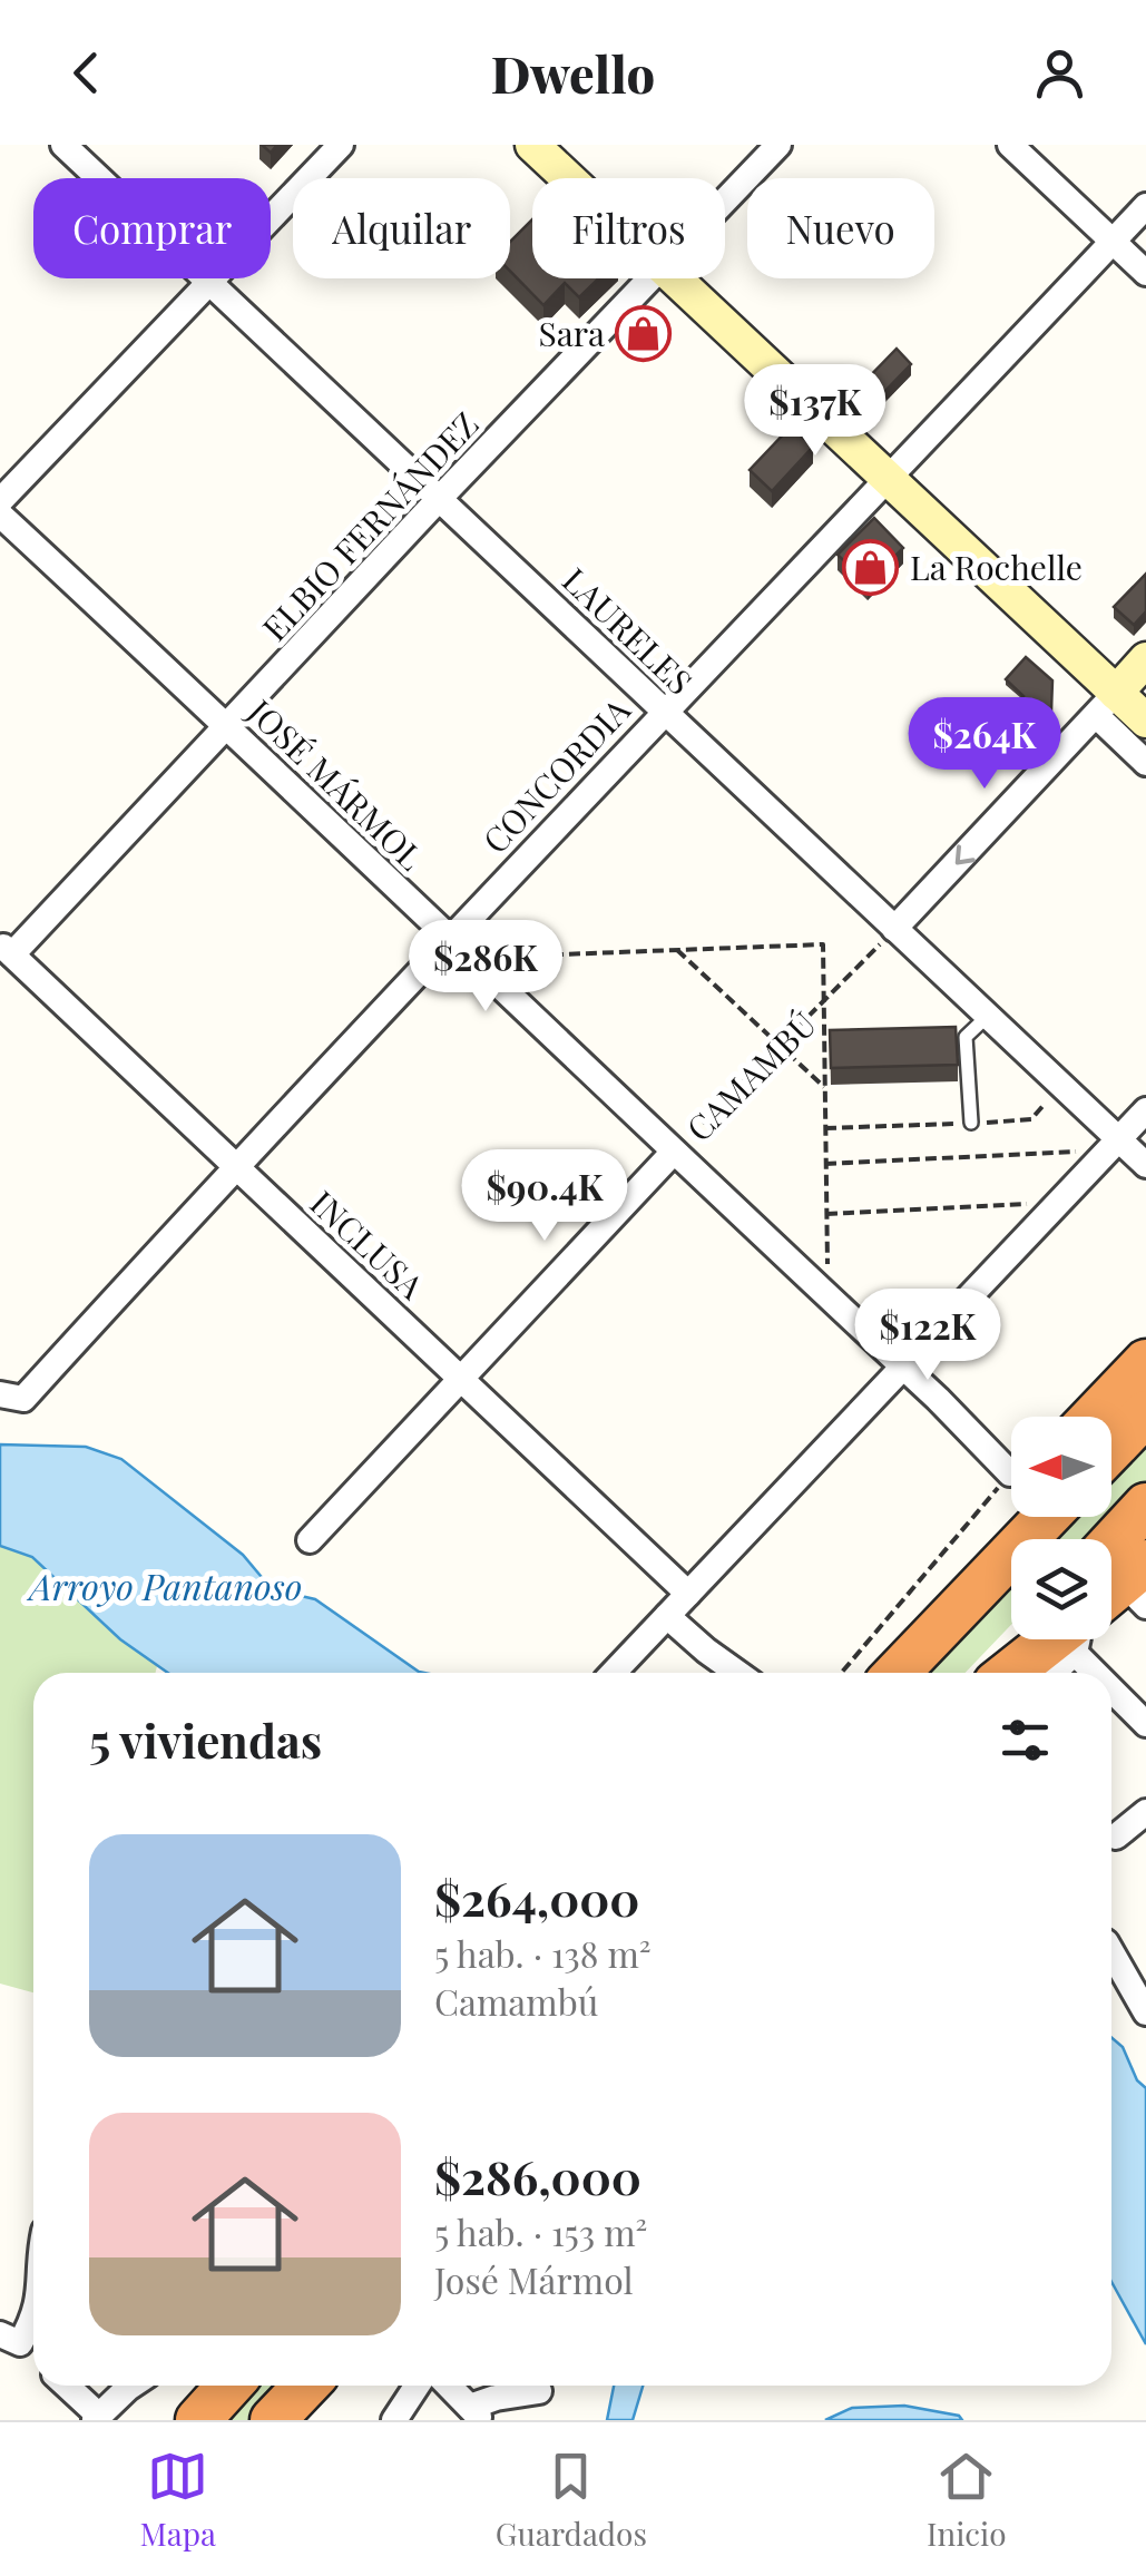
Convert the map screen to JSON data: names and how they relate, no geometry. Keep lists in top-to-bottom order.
{
  "streets": {
    "street": [
      "ELBIO FERNÁNDEZ",
      "LAURELES",
      "CONCORDIA",
      "JOSÉ MÁRMOL",
      "CAMAMBÚ",
      "INCLUSA"
    ]
  },
  "crossings": [
    ["ELBIO FERNÁNDEZ", "LAURELES"],
    ["ELBIO FERNÁNDEZ", "JOSÉ MÁRMOL"],
    ["ELBIO FERNÁNDEZ", "INCLUSA"],
    ["LAURELES", "CONCORDIA"],
    ["LAURELES", "CAMAMBÚ"],
    ["CONCORDIA", "JOSÉ MÁRMOL"],
    ["CONCORDIA", "INCLUSA"],
    ["JOSÉ MÁRMOL", "CAMAMBÚ"],
    ["CAMAMBÚ", "INCLUSA"]
  ],
  "water": ["Arroyo Pantanoso"],
  "places": {
    "shop": ["Sara", "La Rochelle"]
  },
  "north": "left",
  "page": {
    "header": "Dwello",
    "chip": [
      "Comprar",
      "Alquilar",
      "Filtros",
      "Nuevo"
    ],
    "price": [
      "$137K",
      "$264K",
      "$286K",
      "$90.4K",
      "$122K"
    ],
    "heading": "5 viviendas",
    "list": [
      {
        "name": "$264,000",
        "note": "5 hab. · 138 m² · Camambú"
      },
      {
        "name": "$286,000",
        "note": "5 hab. · 153 m² · José Mármol"
      }
    ],
    "tabs": ["Mapa", "Guardados", "Inicio"]
  }
}
